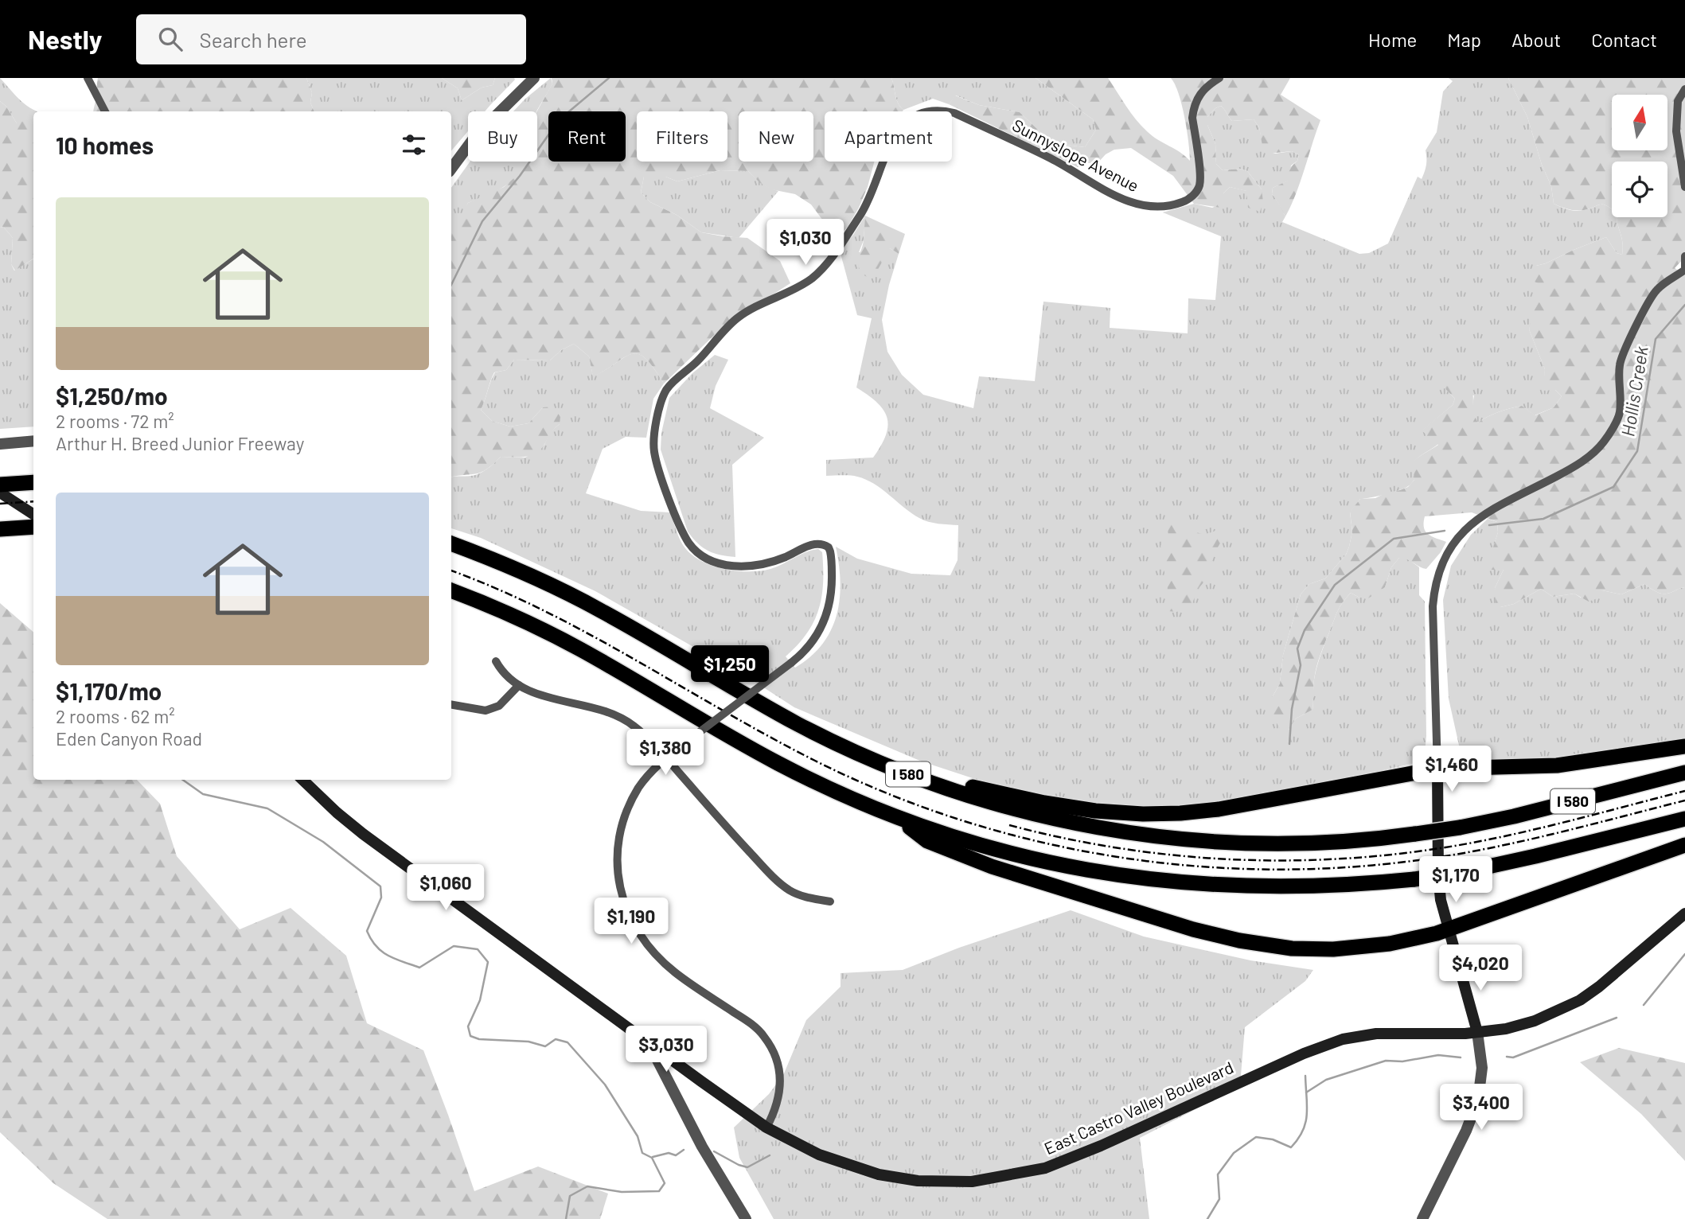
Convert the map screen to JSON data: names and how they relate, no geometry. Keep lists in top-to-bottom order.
{
  "streets": {
    "highway": ["I 580"],
    "main road": ["East Castro Valley Boulevard"],
    "street": ["Sunnyslope Avenue"]
  },
  "crossings": [
    ["Sunnyslope Avenue", "East Castro Valley Boulevard"]
  ],
  "water": ["Hollis Creek"],
  "north": "top",
  "page": {
    "header": "Nestly",
    "search": "Search here",
    "nav": [
      "Home",
      "Map",
      "About",
      "Contact"
    ],
    "chip": [
      "Buy",
      "Rent",
      "Filters",
      "New",
      "Apartment"
    ],
    "heading": "10 homes",
    "list": [
      {
        "name": "$1,250/mo",
        "note": "2 rooms · 72 m² · Arthur H. Breed Junior Freeway"
      },
      {
        "name": "$1,170/mo",
        "note": "2 rooms · 62 m² · Eden Canyon Road"
      }
    ],
    "price": [
      "$1,030",
      "$1,250",
      "$1,380",
      "$1,460",
      "$1,170",
      "$1,060",
      "$1,190",
      "$4,020",
      "$3,030",
      "$3,400"
    ]
  }
}
